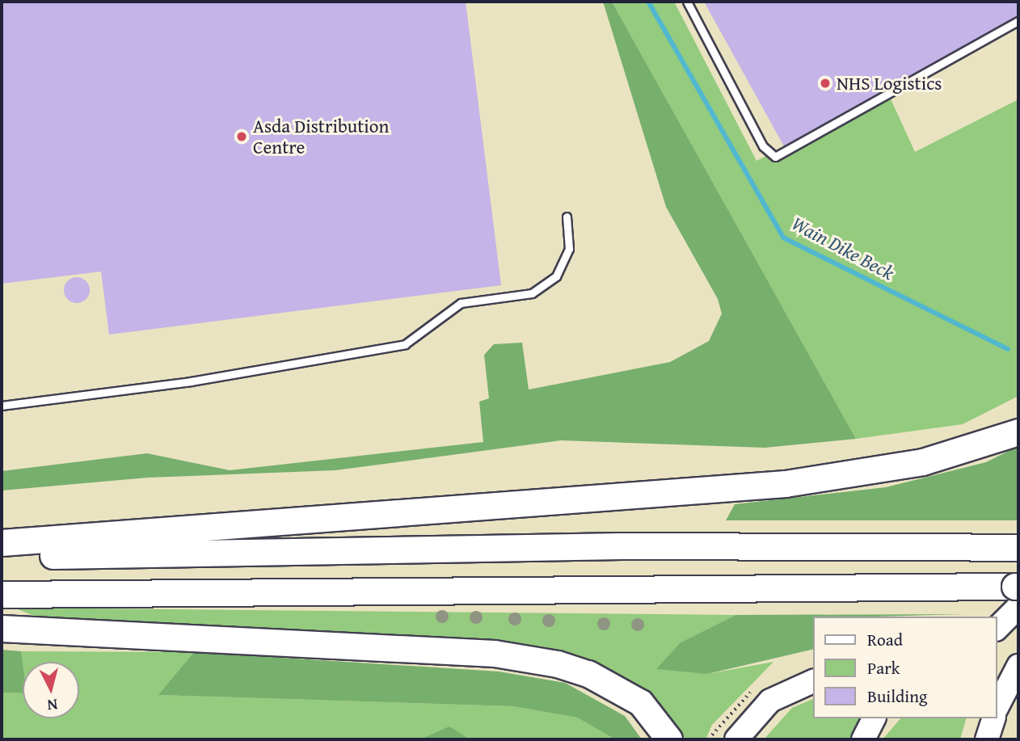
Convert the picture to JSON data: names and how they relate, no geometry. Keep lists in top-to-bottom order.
{
  "water": ["Wain Dike Beck"],
  "places": ["NHS Logistics", "Asda Distribution Centre"],
  "legend": ["Road", "Park", "Building"],
  "north": "bottom"
}
